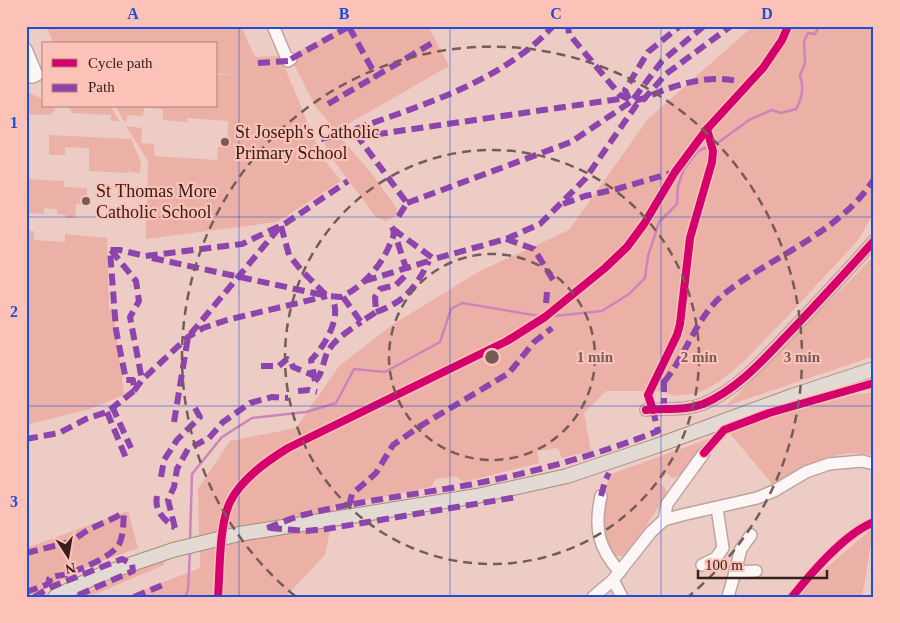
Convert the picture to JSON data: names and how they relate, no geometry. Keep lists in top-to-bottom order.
{
  "places": ["St Joseph's Catholic Primary School", "St Thomas More Catholic School"],
  "legend": ["Cycle path", "Path"],
  "scale_bar": "100 m",
  "north": "bottom",
  "grid": {
    "columns": [
      "A",
      "B",
      "C",
      "D"
    ],
    "rows": ["1", "2", "3"]
  },
  "rings": ["1 min", "2 min", "3 min"]
}
